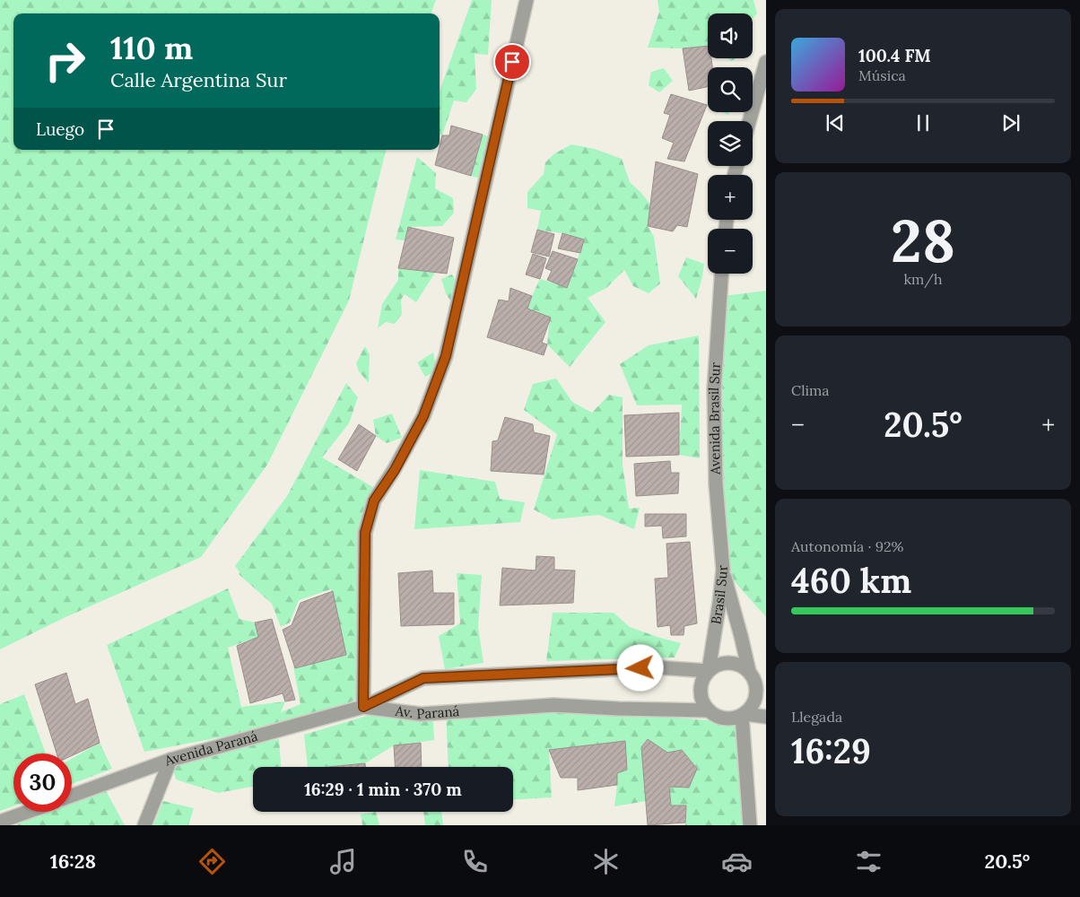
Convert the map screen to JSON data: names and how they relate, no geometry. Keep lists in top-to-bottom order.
{
  "streets": {
    "street": [
      "Avenida Brasil Sur",
      "Brasil Sur",
      "Av. Paraná",
      "Avenida Paraná"
    ]
  },
  "crossings": [
    ["Avenida Brasil Sur", "Brasil Sur"],
    ["Brasil Sur", "Av. Paraná"],
    ["Av. Paraná", "Avenida Paraná"]
  ],
  "page": {
    "map_buttons": ["+", "−"],
    "turn": ["110 m", "Calle Argentina Sur"],
    "song": ["100.4 FM", "Música"],
    "then": "Luego",
    "tile": [
      ["28", "km/h"],
      "Clima",
      ["Autonomía · 92%", "460 km"],
      ["Llegada", "16:29"]
    ],
    "heat": ["−", "20.5°", "+"],
    "limit": "30",
    "trip": "16:29 · 1 min · 370 m",
    "tabs": ["16:28", "20.5°"]
  }
}
